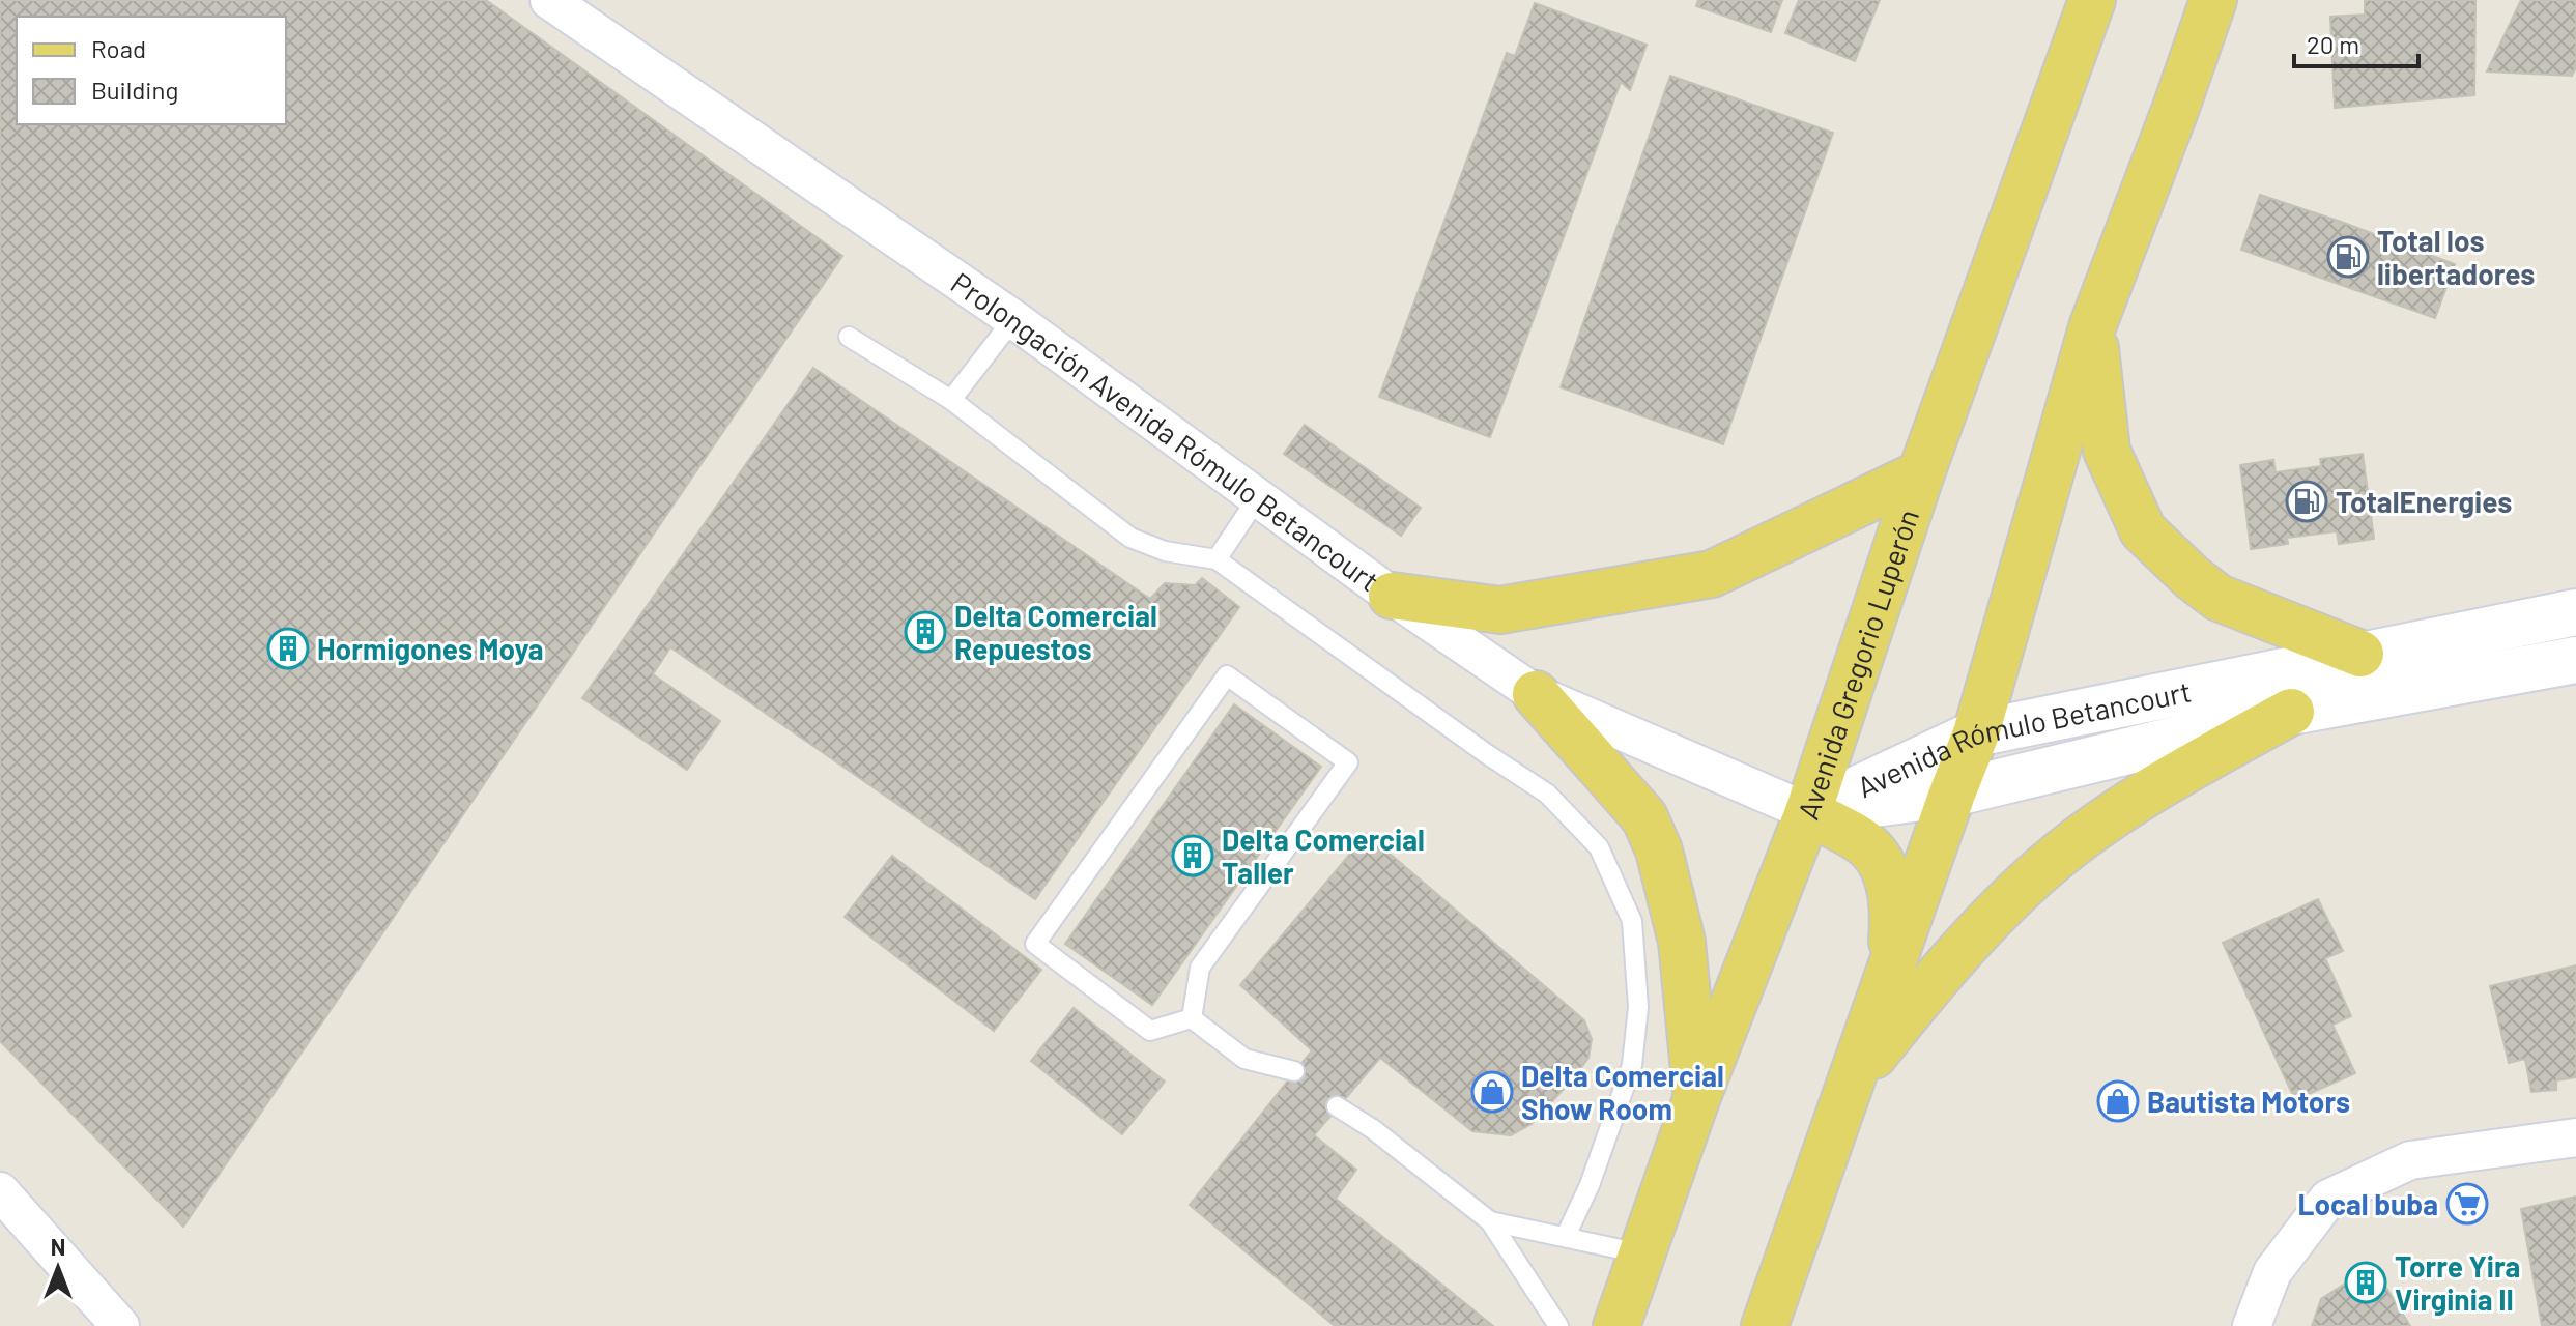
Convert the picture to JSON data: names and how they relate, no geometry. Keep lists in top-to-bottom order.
{
  "streets": {
    "main road": ["Avenida Gregorio Luperón", "Avenida Rómulo Betancourt"],
    "street": ["Prolongación Avenida Rómulo Betancourt"]
  },
  "crossings": [
    ["Prolongación Avenida Rómulo Betancourt", "Avenida Gregorio Luperón"],
    ["Prolongación Avenida Rómulo Betancourt", "Avenida Rómulo Betancourt"],
    ["Avenida Gregorio Luperón", "Avenida Rómulo Betancourt"]
  ],
  "places": {
    "fuel station": ["Total los libertadores", "TotalEnergies"],
    "building": [
      "Delta Comercial Repuestos",
      "Hormigones Moya",
      "Delta Comercial Taller",
      "Torre Yira Virginia II"
    ],
    "shop": ["Delta Comercial Show Room", "Bautista Motors"],
    "supermarket": ["Local buba"]
  },
  "legend": ["Road", "Building"],
  "scale_bar": "20 m",
  "north": "top"
}
